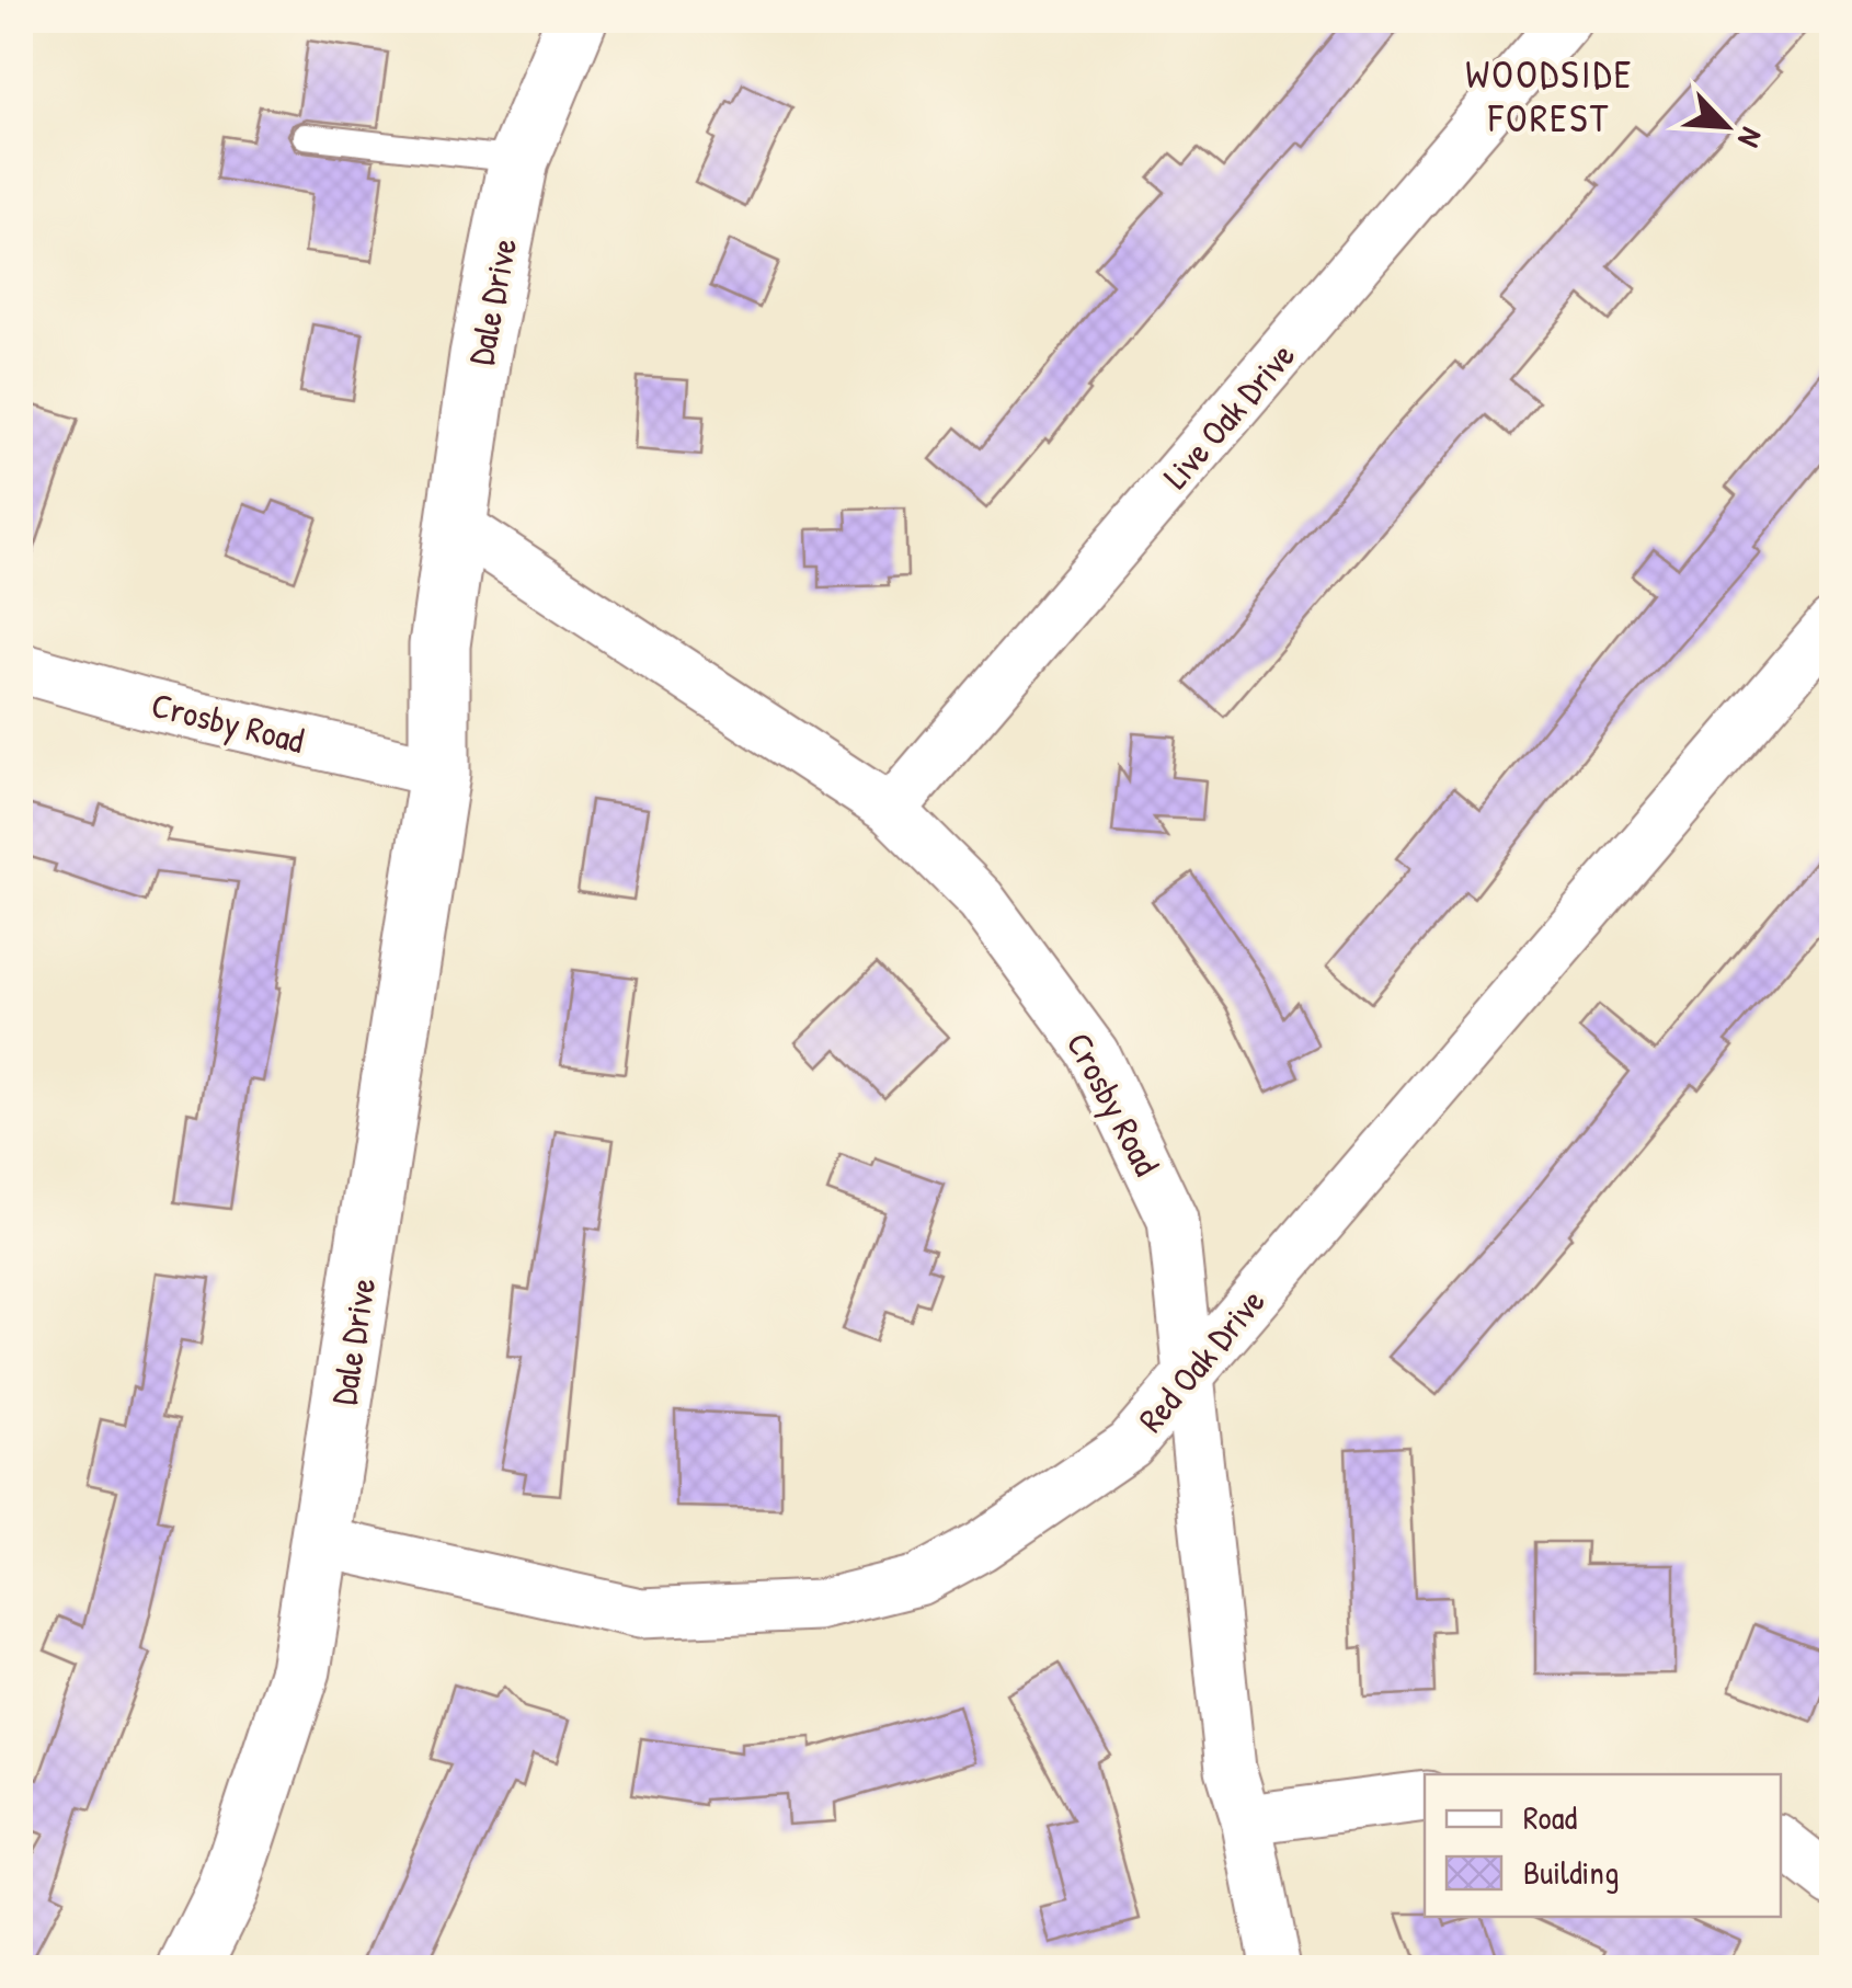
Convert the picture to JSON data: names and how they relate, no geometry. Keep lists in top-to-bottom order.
{
  "streets": {
    "street": [
      "Dale Drive",
      "Live Oak Drive",
      "Crosby Road",
      "Red Oak Drive"
    ]
  },
  "crossings": [
    ["Dale Drive", "Crosby Road"],
    ["Dale Drive", "Red Oak Drive"],
    ["Live Oak Drive", "Crosby Road"],
    ["Crosby Road", "Red Oak Drive"]
  ],
  "districts": ["WOODSIDE FOREST"],
  "legend": ["Road", "Building"],
  "north": "bottom right"
}
